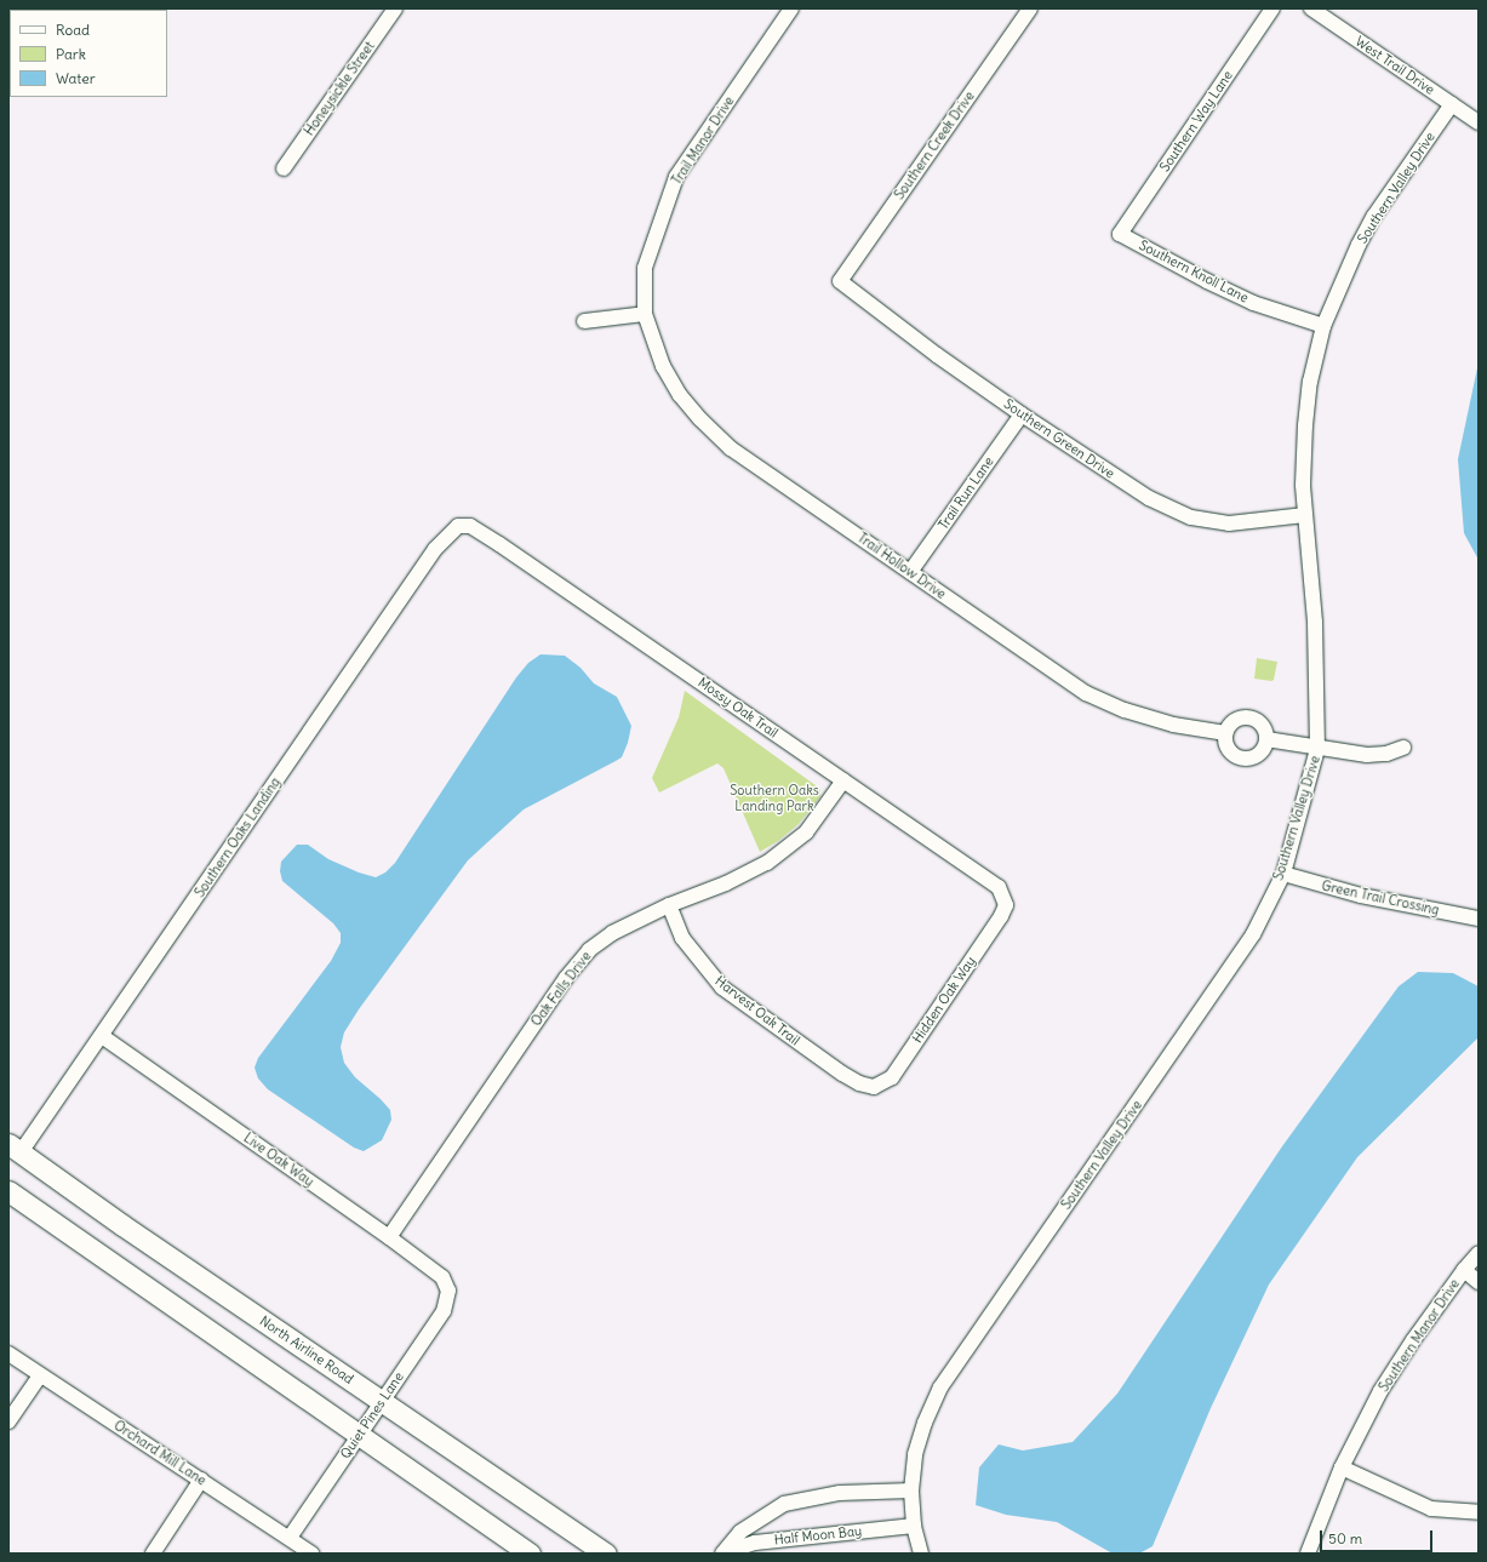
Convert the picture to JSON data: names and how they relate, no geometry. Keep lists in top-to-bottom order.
{
  "streets": {
    "main road": ["North Airline Road"],
    "street": [
      "West Trail Drive",
      "Honeysickle Street",
      "Southern Way Lane",
      "Trail Manor Drive",
      "Southern Creek Drive",
      "Southern Valley Drive",
      "Southern Knoll Lane",
      "Southern Green Drive",
      "Trail Run Lane",
      "Trail Hollow Drive",
      "Mossy Oak Trail",
      "Southern Oaks Landing",
      "Green Trail Crossing",
      "Oak Falls Drive",
      "Hidden Oak Way",
      "Harvest Oak Trail",
      "Live Oak Way",
      "Southern Manor Drive",
      "Quiet Pines Lane",
      "Orchard Mill Lane",
      "Half Moon Bay"
    ]
  },
  "crossings": [
    ["West Trail Drive", "Southern Valley Drive"],
    ["Southern Way Lane", "Southern Knoll Lane"],
    ["Trail Manor Drive", "Trail Hollow Drive"],
    ["Southern Creek Drive", "Southern Green Drive"],
    ["Southern Valley Drive", "Southern Knoll Lane"],
    ["Southern Valley Drive", "Southern Green Drive"],
    ["Southern Valley Drive", "Green Trail Crossing"],
    ["Southern Valley Drive", "Half Moon Bay"],
    ["Southern Green Drive", "Trail Run Lane"],
    ["Trail Run Lane", "Trail Hollow Drive"],
    ["Mossy Oak Trail", "Southern Oaks Landing"],
    ["Mossy Oak Trail", "Oak Falls Drive"],
    ["Mossy Oak Trail", "Hidden Oak Way"],
    ["Southern Oaks Landing", "Live Oak Way"],
    ["Southern Oaks Landing", "North Airline Road"],
    ["Oak Falls Drive", "Harvest Oak Trail"],
    ["Oak Falls Drive", "Live Oak Way"],
    ["Hidden Oak Way", "Harvest Oak Trail"],
    ["Live Oak Way", "Quiet Pines Lane"],
    ["North Airline Road", "Quiet Pines Lane"],
    ["Quiet Pines Lane", "Orchard Mill Lane"]
  ],
  "parks": ["Southern Oaks Landing Park"],
  "legend": ["Road", "Park", "Water"],
  "scale_bar": "50 m"
}
